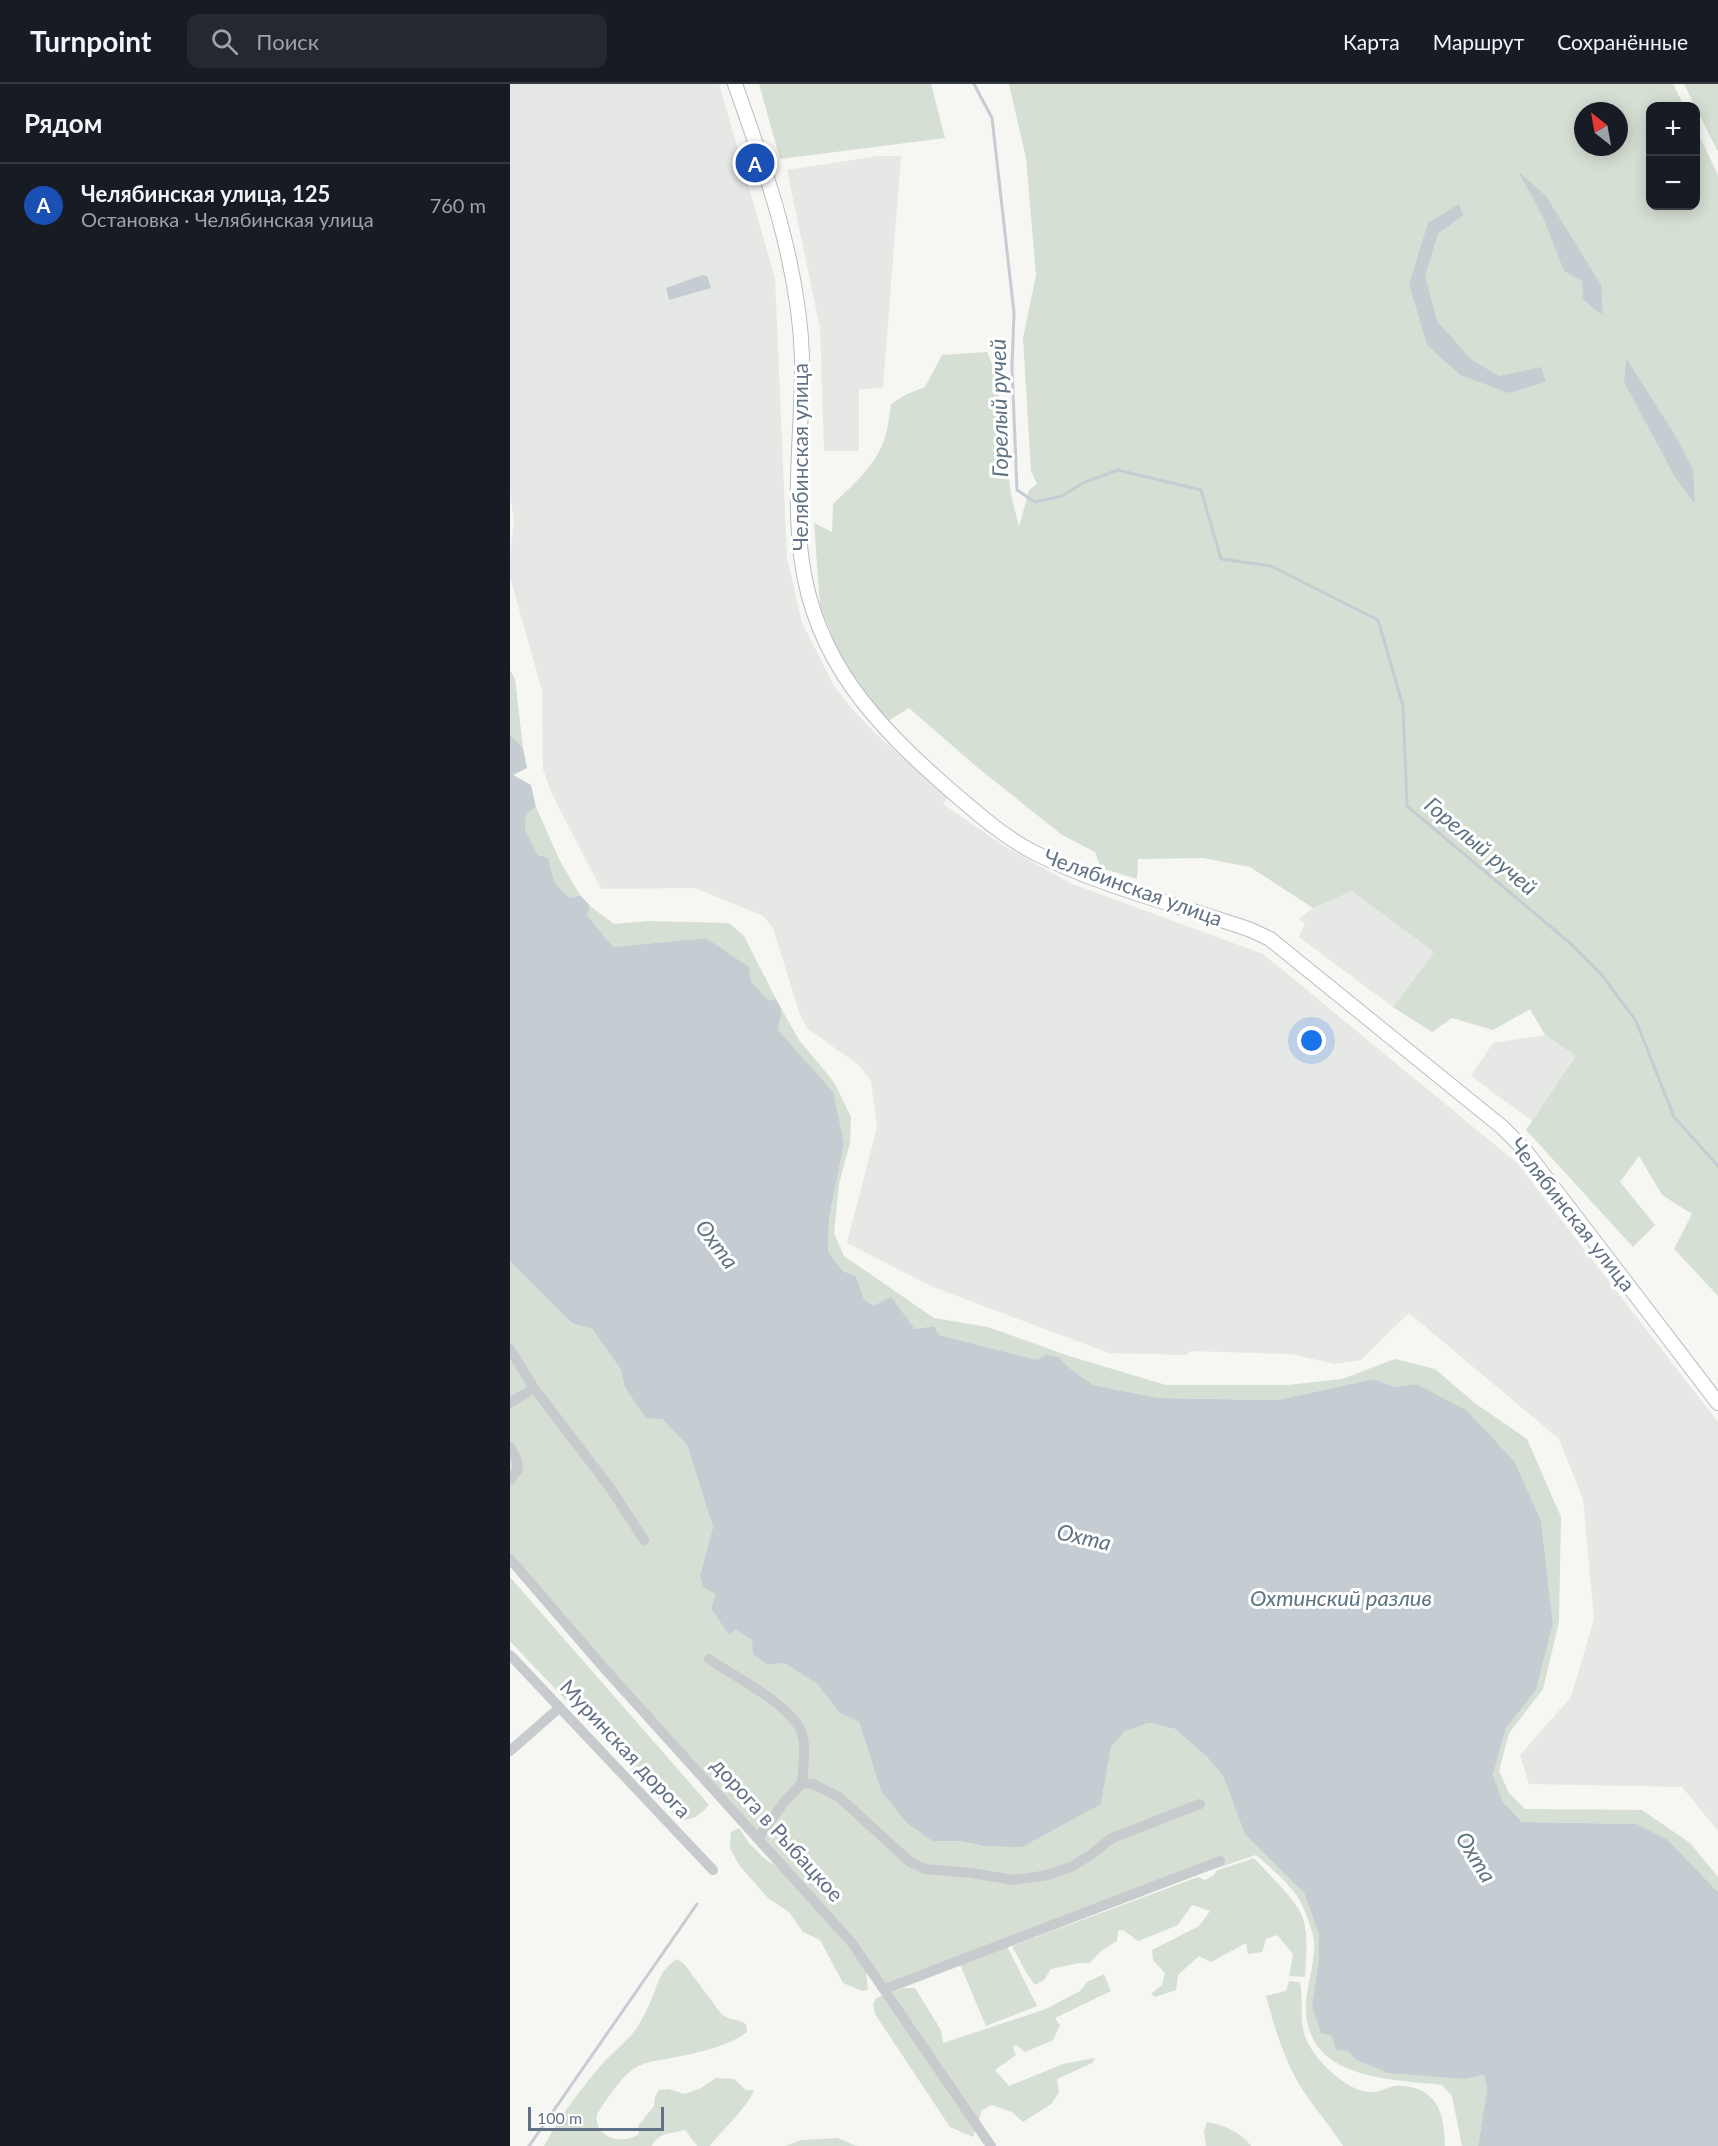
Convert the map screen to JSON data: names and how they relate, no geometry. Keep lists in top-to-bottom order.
{
  "streets": {
    "street": ["Челябинская улица", "Муринская дорога", "дорога в Рыбацкое"]
  },
  "water": ["Горелый ручей", "Охта", "Охтинский разлив"],
  "scale_bar": "100 m",
  "north": "top left",
  "page": {
    "header": "Turnpoint",
    "search": "Поиск",
    "nav": ["Карта", "Маршрут", "Сохранённые"],
    "heading": "Рядом",
    "map_buttons": ["+", "−"],
    "pins": "A",
    "list": [
      {
        "mark": "A",
        "name": "Челябинская улица, 125",
        "note": "Остановка · Челябинская улица",
        "value": "760 m"
      }
    ],
    "scale": "100 m"
  }
}
